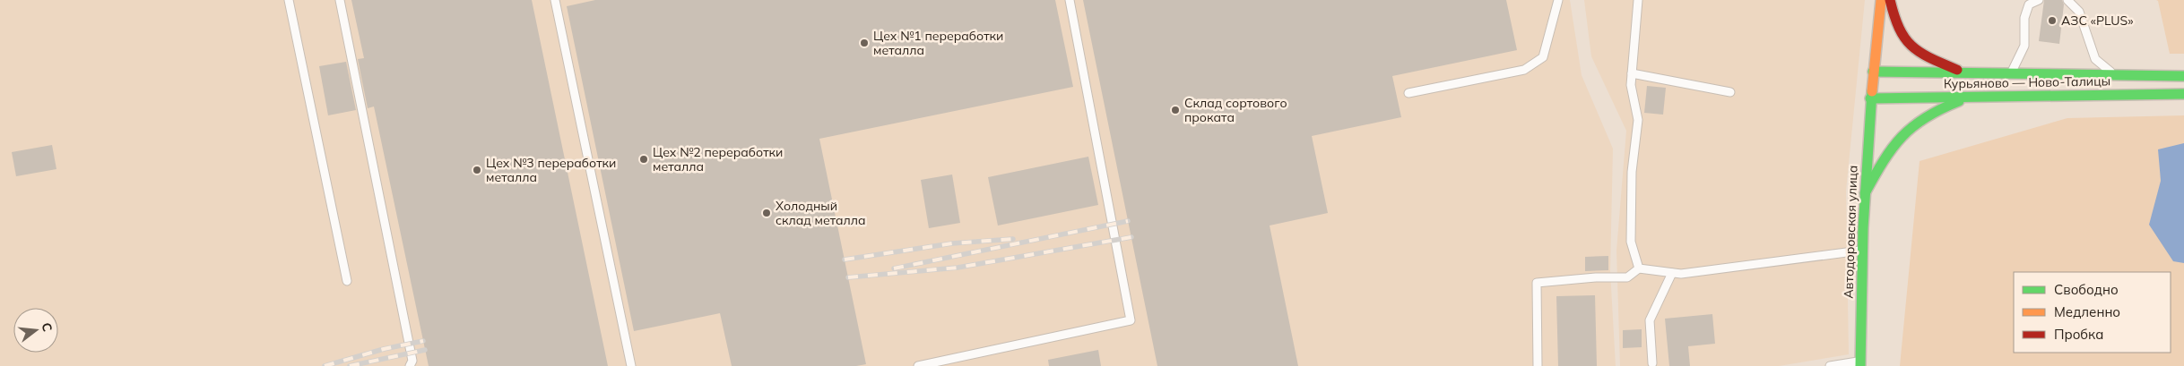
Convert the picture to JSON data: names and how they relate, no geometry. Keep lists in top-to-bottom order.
{
  "streets": {
    "main road": ["Курьяново — Ново-Талицы", "Автодоровская улица"]
  },
  "crossings": [
    ["Курьяново — Ново-Талицы", "Автодоровская улица"]
  ],
  "places": [
    "АЗС «PLUS»",
    "Цех №1 переработки металла",
    "Склад сортового проката",
    "Цех №2 переработки металла",
    "Цех №3 переработки металла",
    "Холодный склад металла"
  ],
  "legend": ["Свободно", "Медленно", "Пробка"],
  "north": "right"
}
